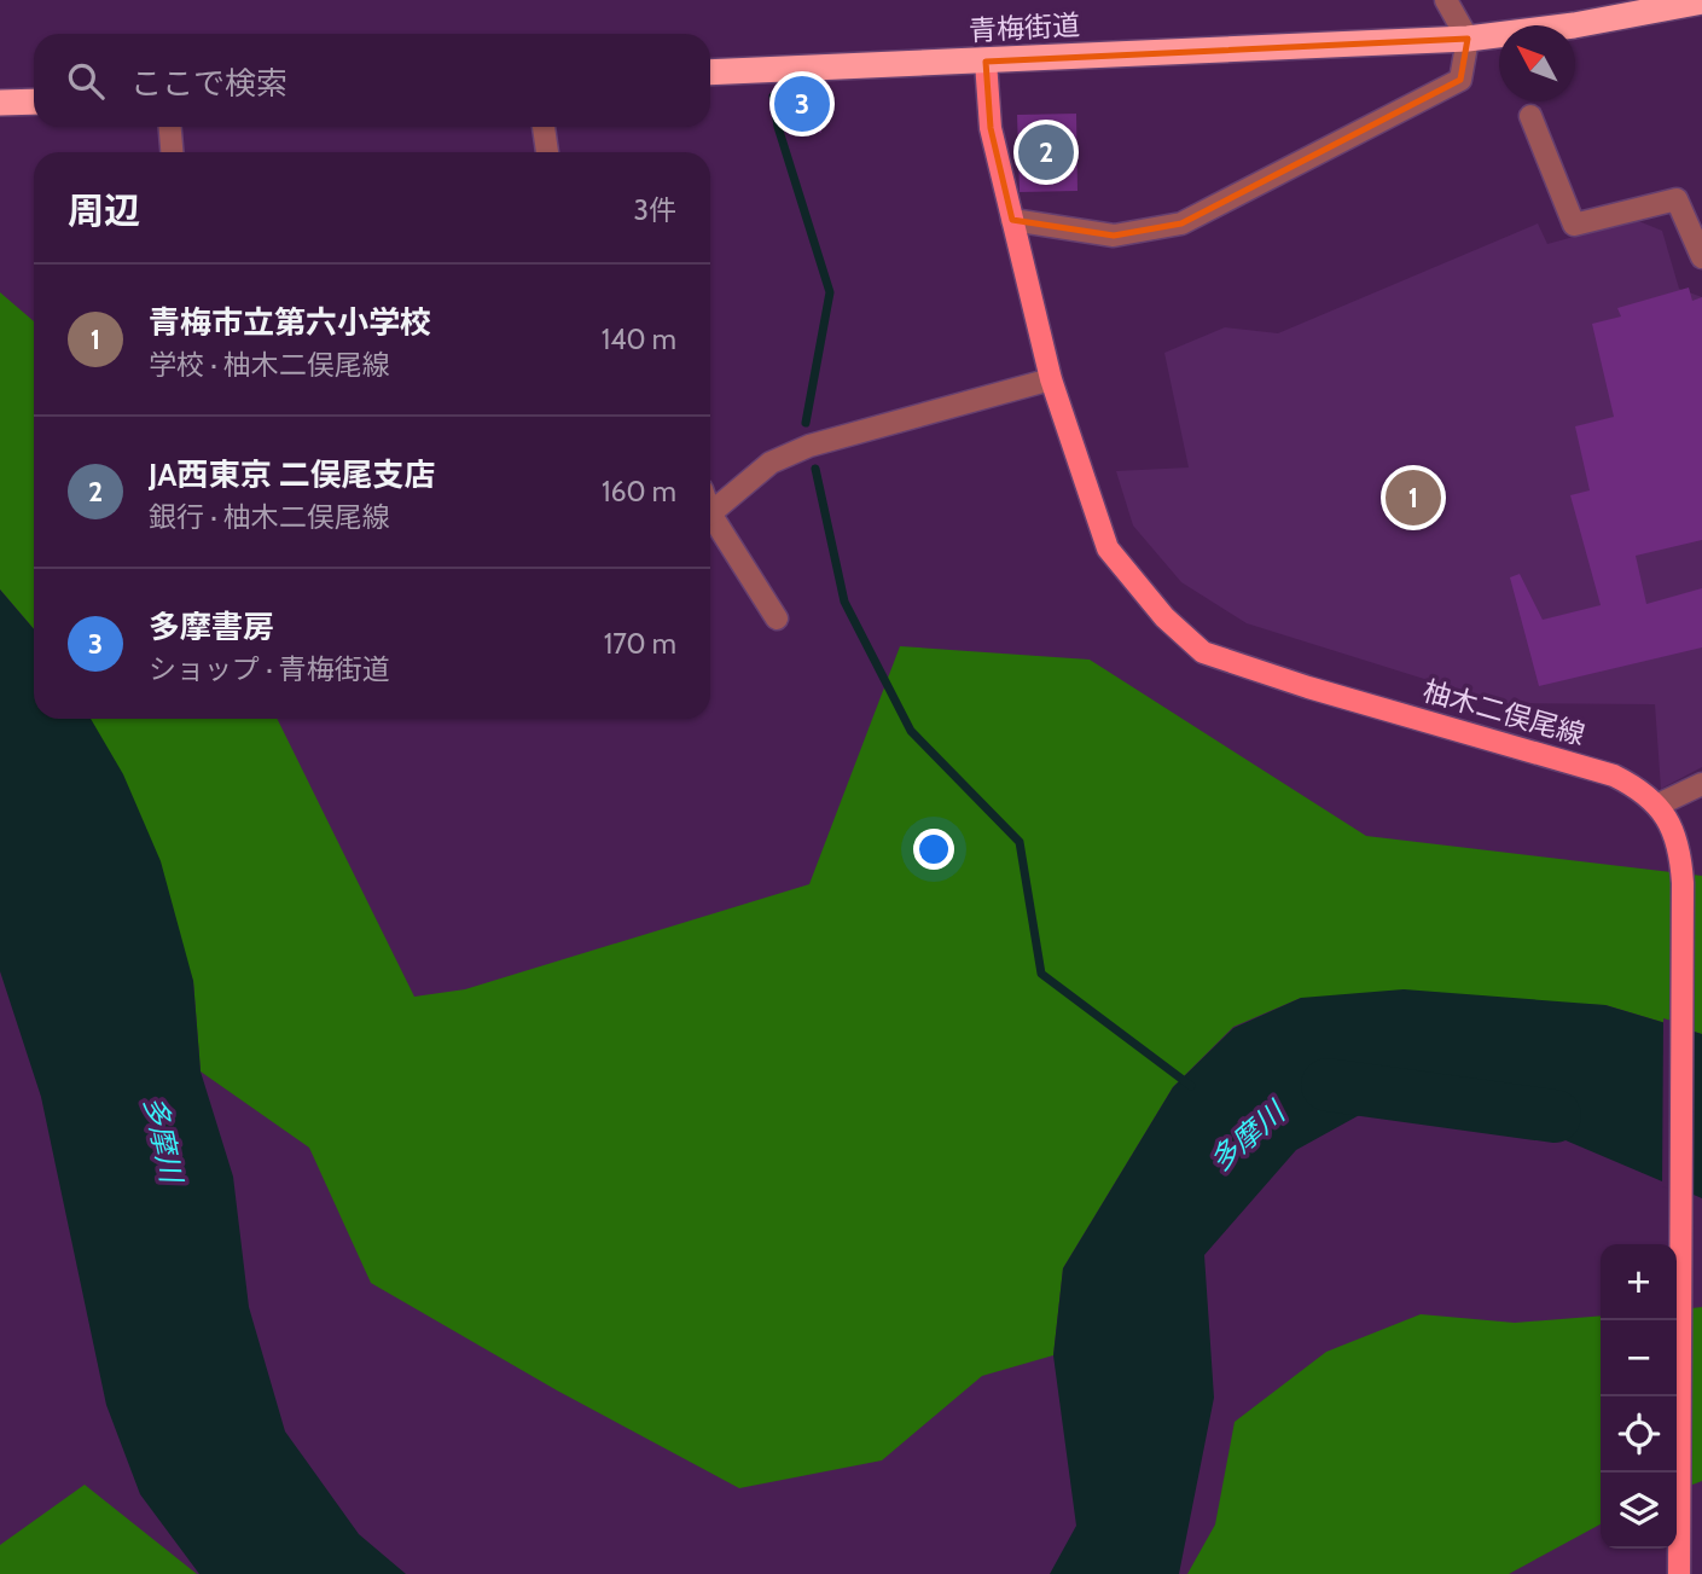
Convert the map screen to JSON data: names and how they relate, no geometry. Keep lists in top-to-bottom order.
{
  "streets": {
    "highway": ["青梅街道"],
    "main road": ["柚木二俣尾線"]
  },
  "crossings": [
    ["青梅街道", "柚木二俣尾線"]
  ],
  "water": ["多摩川"],
  "north": "top left",
  "page": {
    "search": "ここで検索",
    "pins": ["3", "2", "1"],
    "heading": ["周辺", "3件"],
    "list": [
      {
        "mark": "1",
        "name": "青梅市立第六小学校",
        "note": "学校 · 柚木二俣尾線",
        "value": "140 m"
      },
      {
        "mark": "2",
        "name": "JA西東京 二俣尾支店",
        "note": "銀行 · 柚木二俣尾線",
        "value": "160 m"
      },
      {
        "mark": "3",
        "name": "多摩書房",
        "note": "ショップ · 青梅街道",
        "value": "170 m"
      }
    ],
    "map_buttons": ["+", "−"]
  }
}
